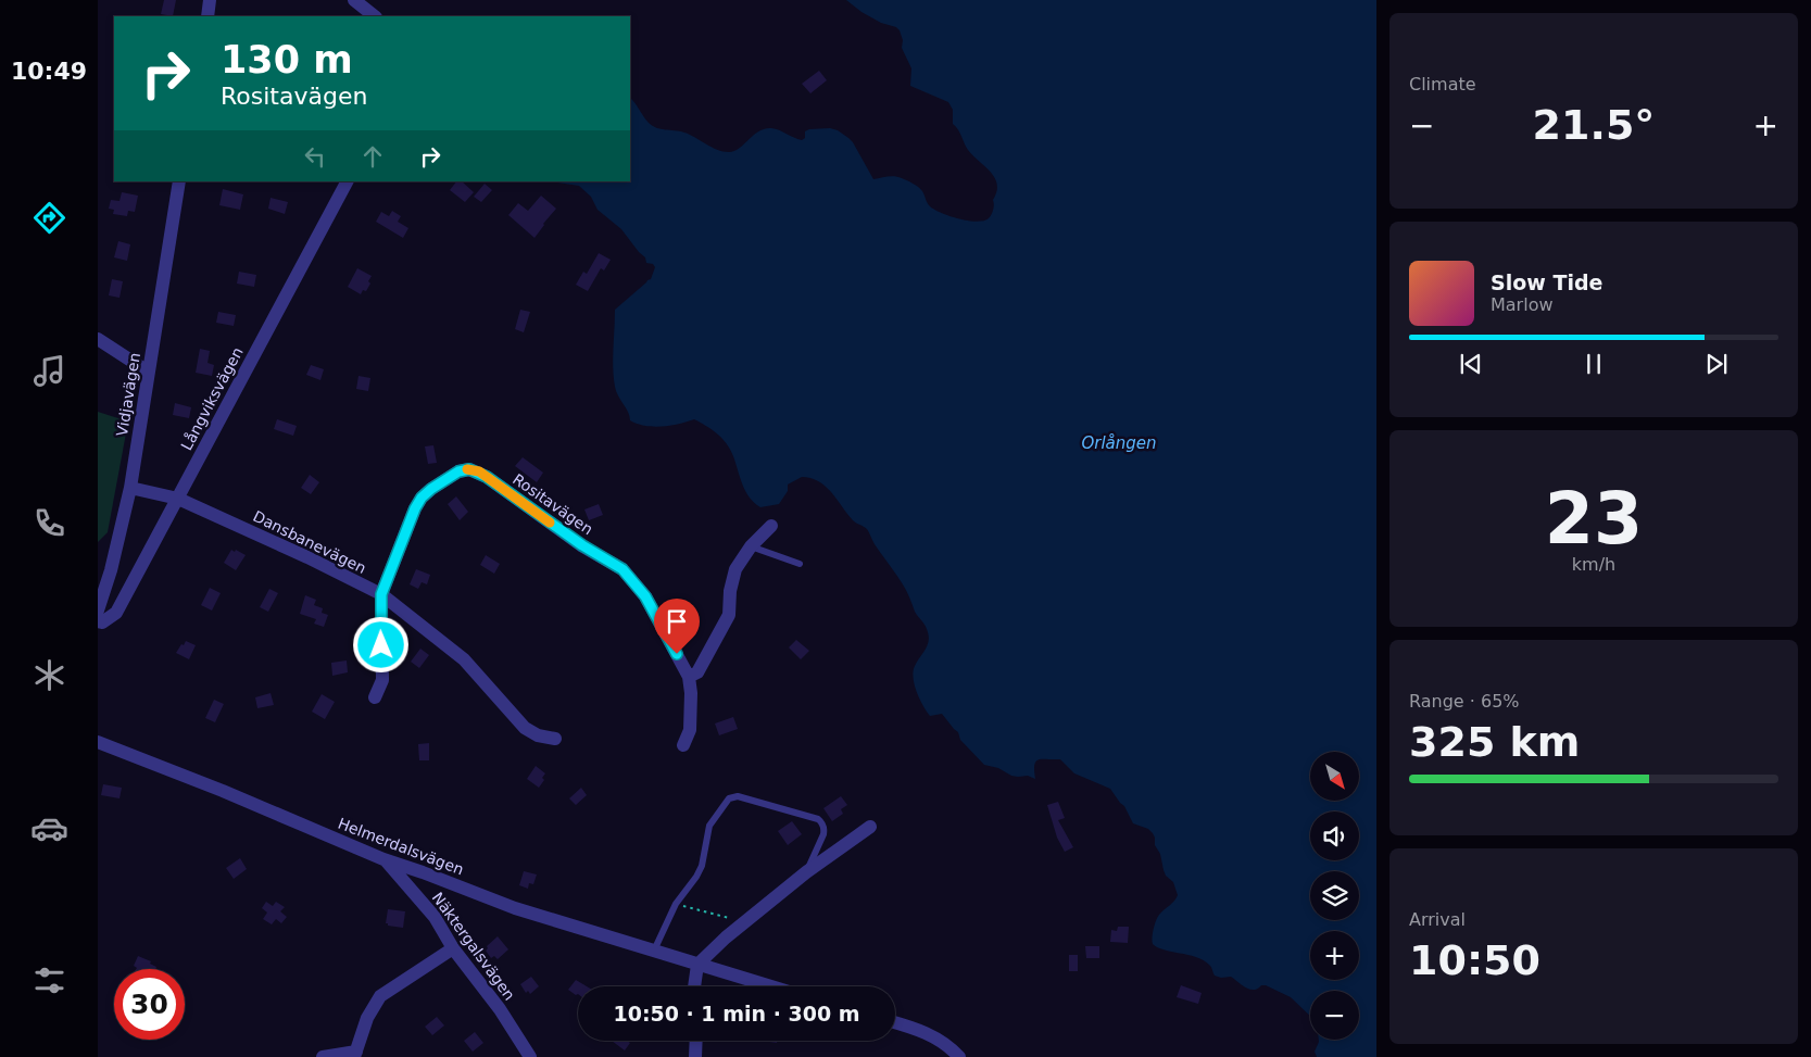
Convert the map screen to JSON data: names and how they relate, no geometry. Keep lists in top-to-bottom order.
{
  "streets": {
    "street": [
      "Vidjavägen",
      "Långviksvägen",
      "Rositavägen",
      "Dansbanevägen",
      "Helmerdalsvägen",
      "Näktergalsvägen"
    ]
  },
  "crossings": [
    ["Vidjavägen", "Dansbanevägen"],
    ["Långviksvägen", "Dansbanevägen"],
    ["Rositavägen", "Dansbanevägen"],
    ["Helmerdalsvägen", "Näktergalsvägen"]
  ],
  "water": ["Orlången"],
  "north": "bottom right",
  "page": {
    "tabs": "10:49",
    "tile": [
      "Climate",
      ["23", "km/h"],
      ["Range · 65%", "325 km"],
      ["Arrival", "10:50"]
    ],
    "turn": ["130 m", "Rositavägen"],
    "heat": ["−", "21.5°", "+"],
    "song": ["Slow Tide", "Marlow"],
    "map_buttons": ["+", "−"],
    "limit": "30",
    "trip": "10:50 · 1 min · 300 m"
  }
}
